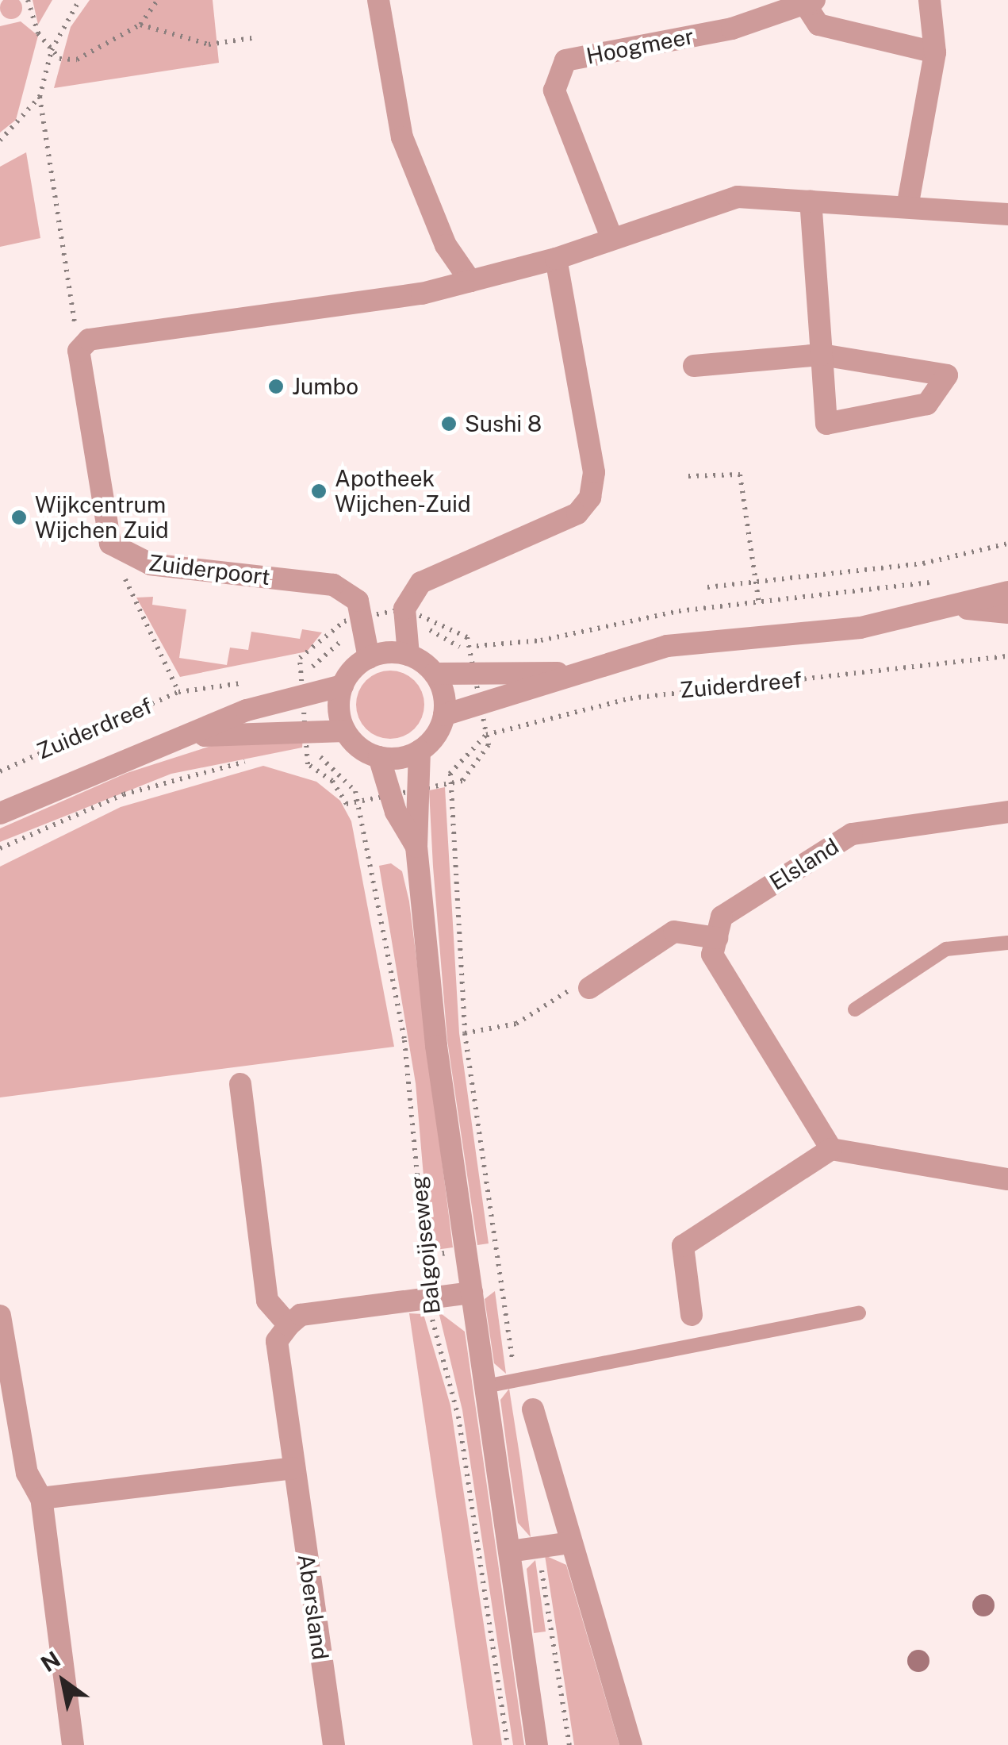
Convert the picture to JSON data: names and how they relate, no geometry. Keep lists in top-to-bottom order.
{
  "streets": {
    "street": [
      "Hoogmeer",
      "Zuiderpoort",
      "Zuiderdreef",
      "Elsland",
      "Balgoijseweg",
      "Abersland"
    ]
  },
  "crossings": [
    ["Zuiderdreef", "Balgoijseweg"]
  ],
  "places": [
    "Jumbo",
    "Sushi 8",
    "Apotheek Wijchen-Zuid",
    "Wijkcentrum Wijchen Zuid"
  ],
  "north": "top left"
}
